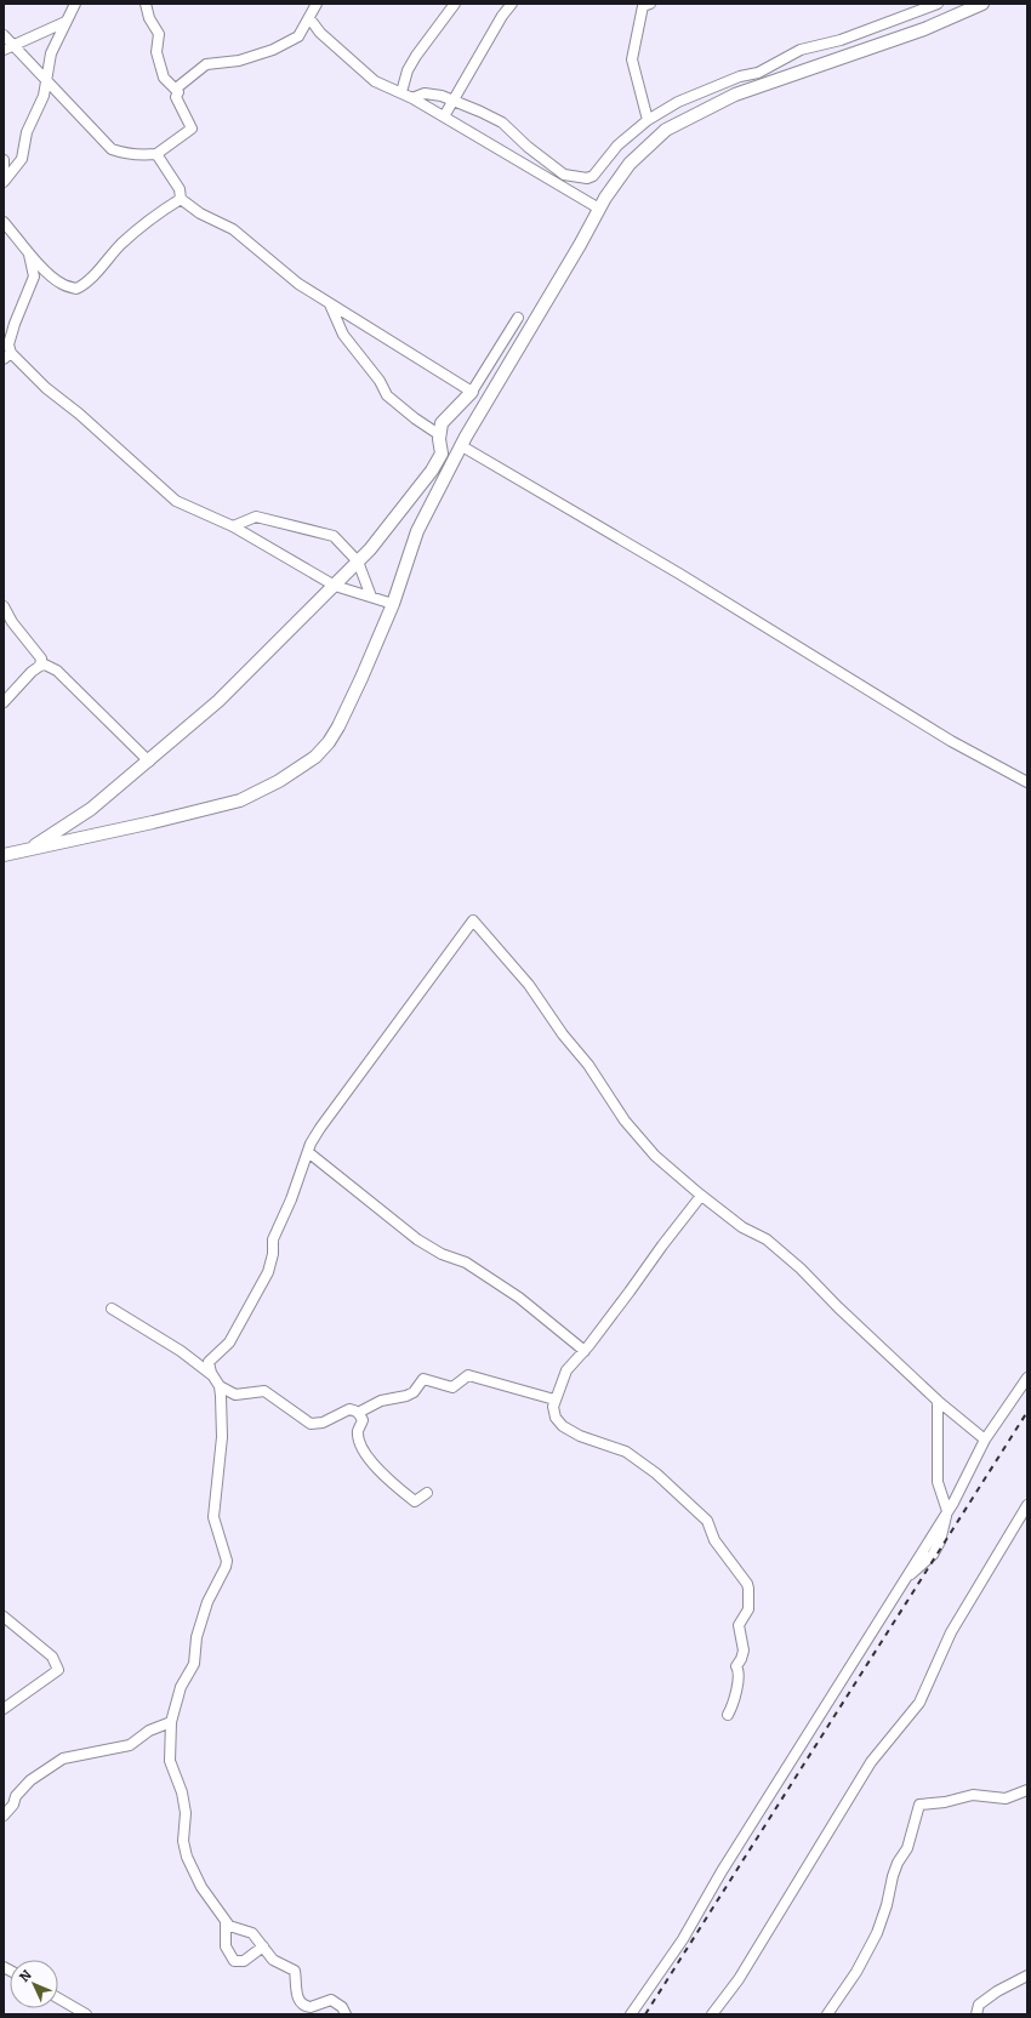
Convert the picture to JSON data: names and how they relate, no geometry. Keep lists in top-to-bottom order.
{
  "north": "top left"
}
